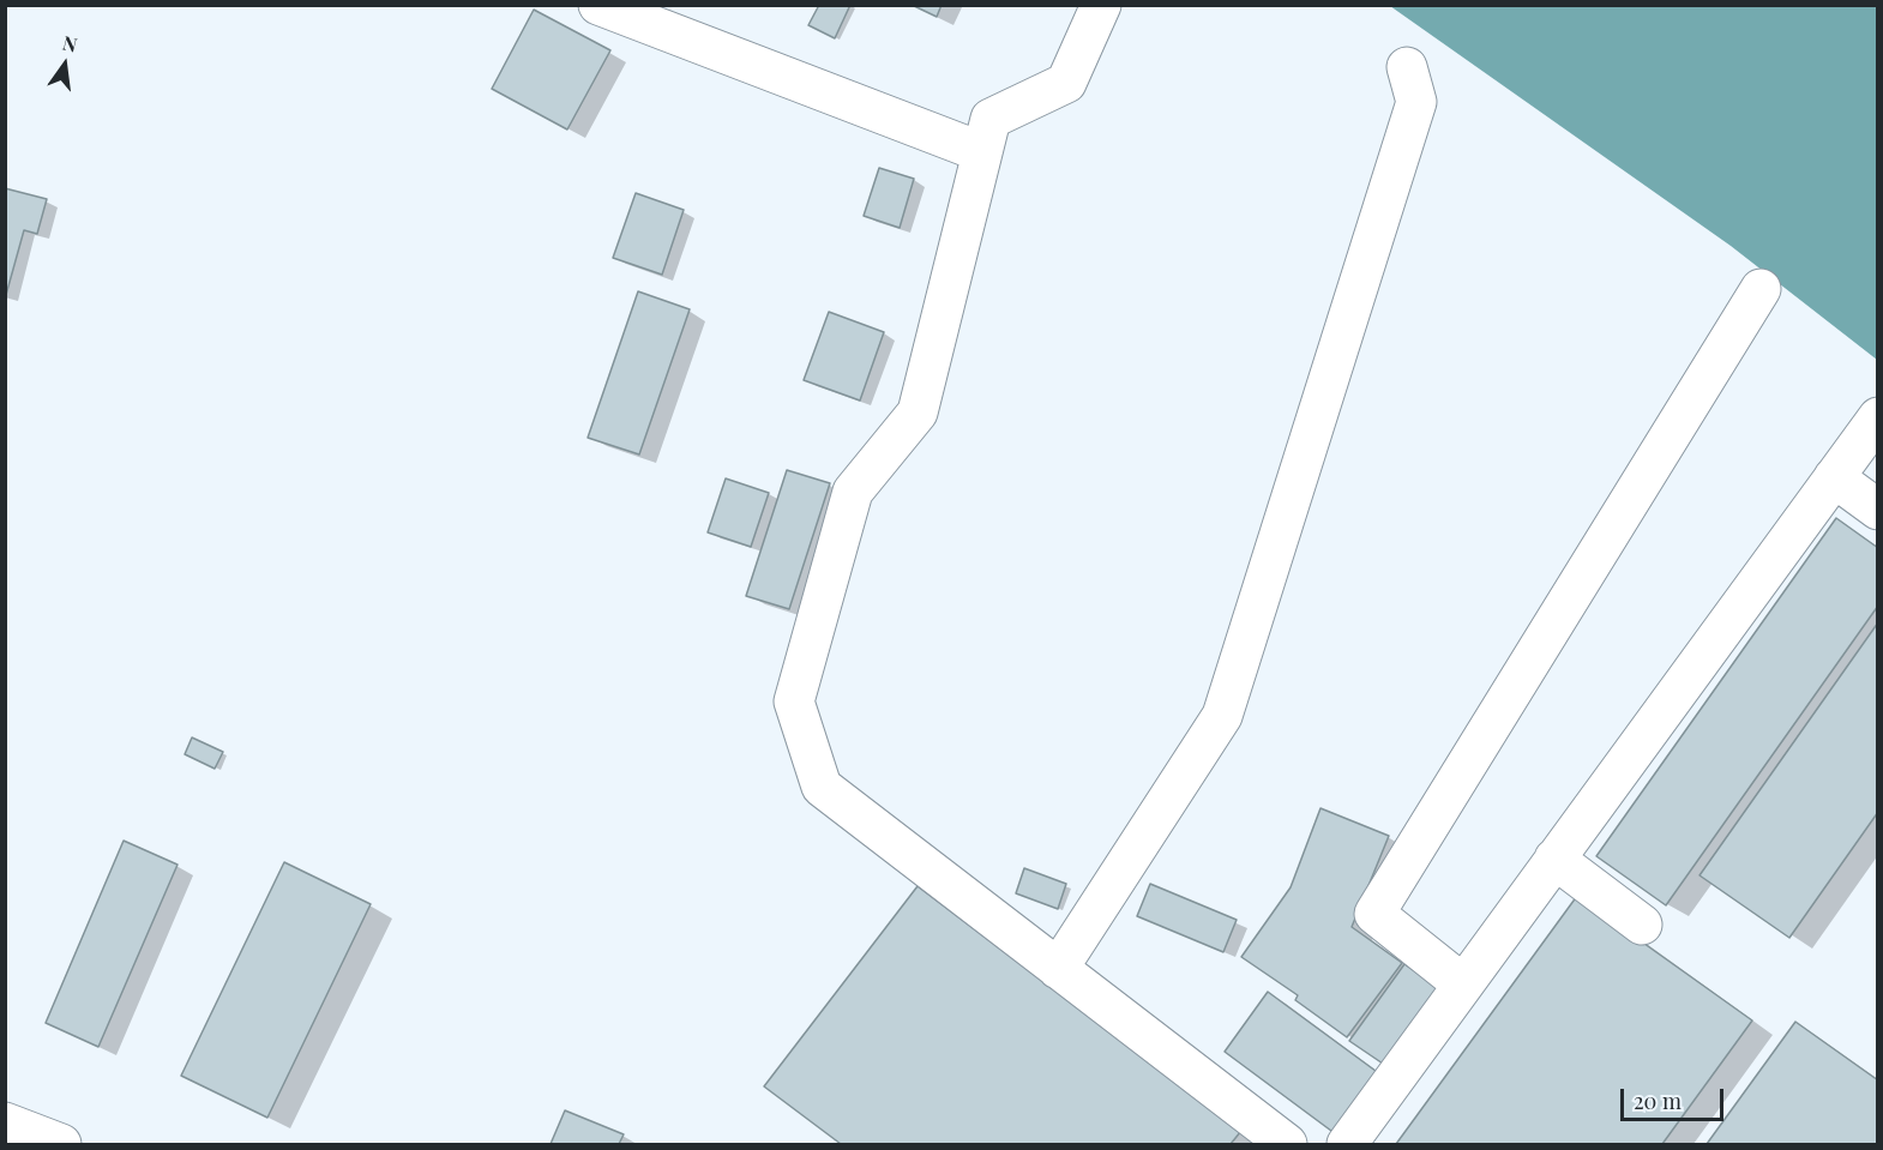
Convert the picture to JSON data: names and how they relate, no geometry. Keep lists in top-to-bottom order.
{
  "scale_bar": "20 m",
  "north": "top"
}
